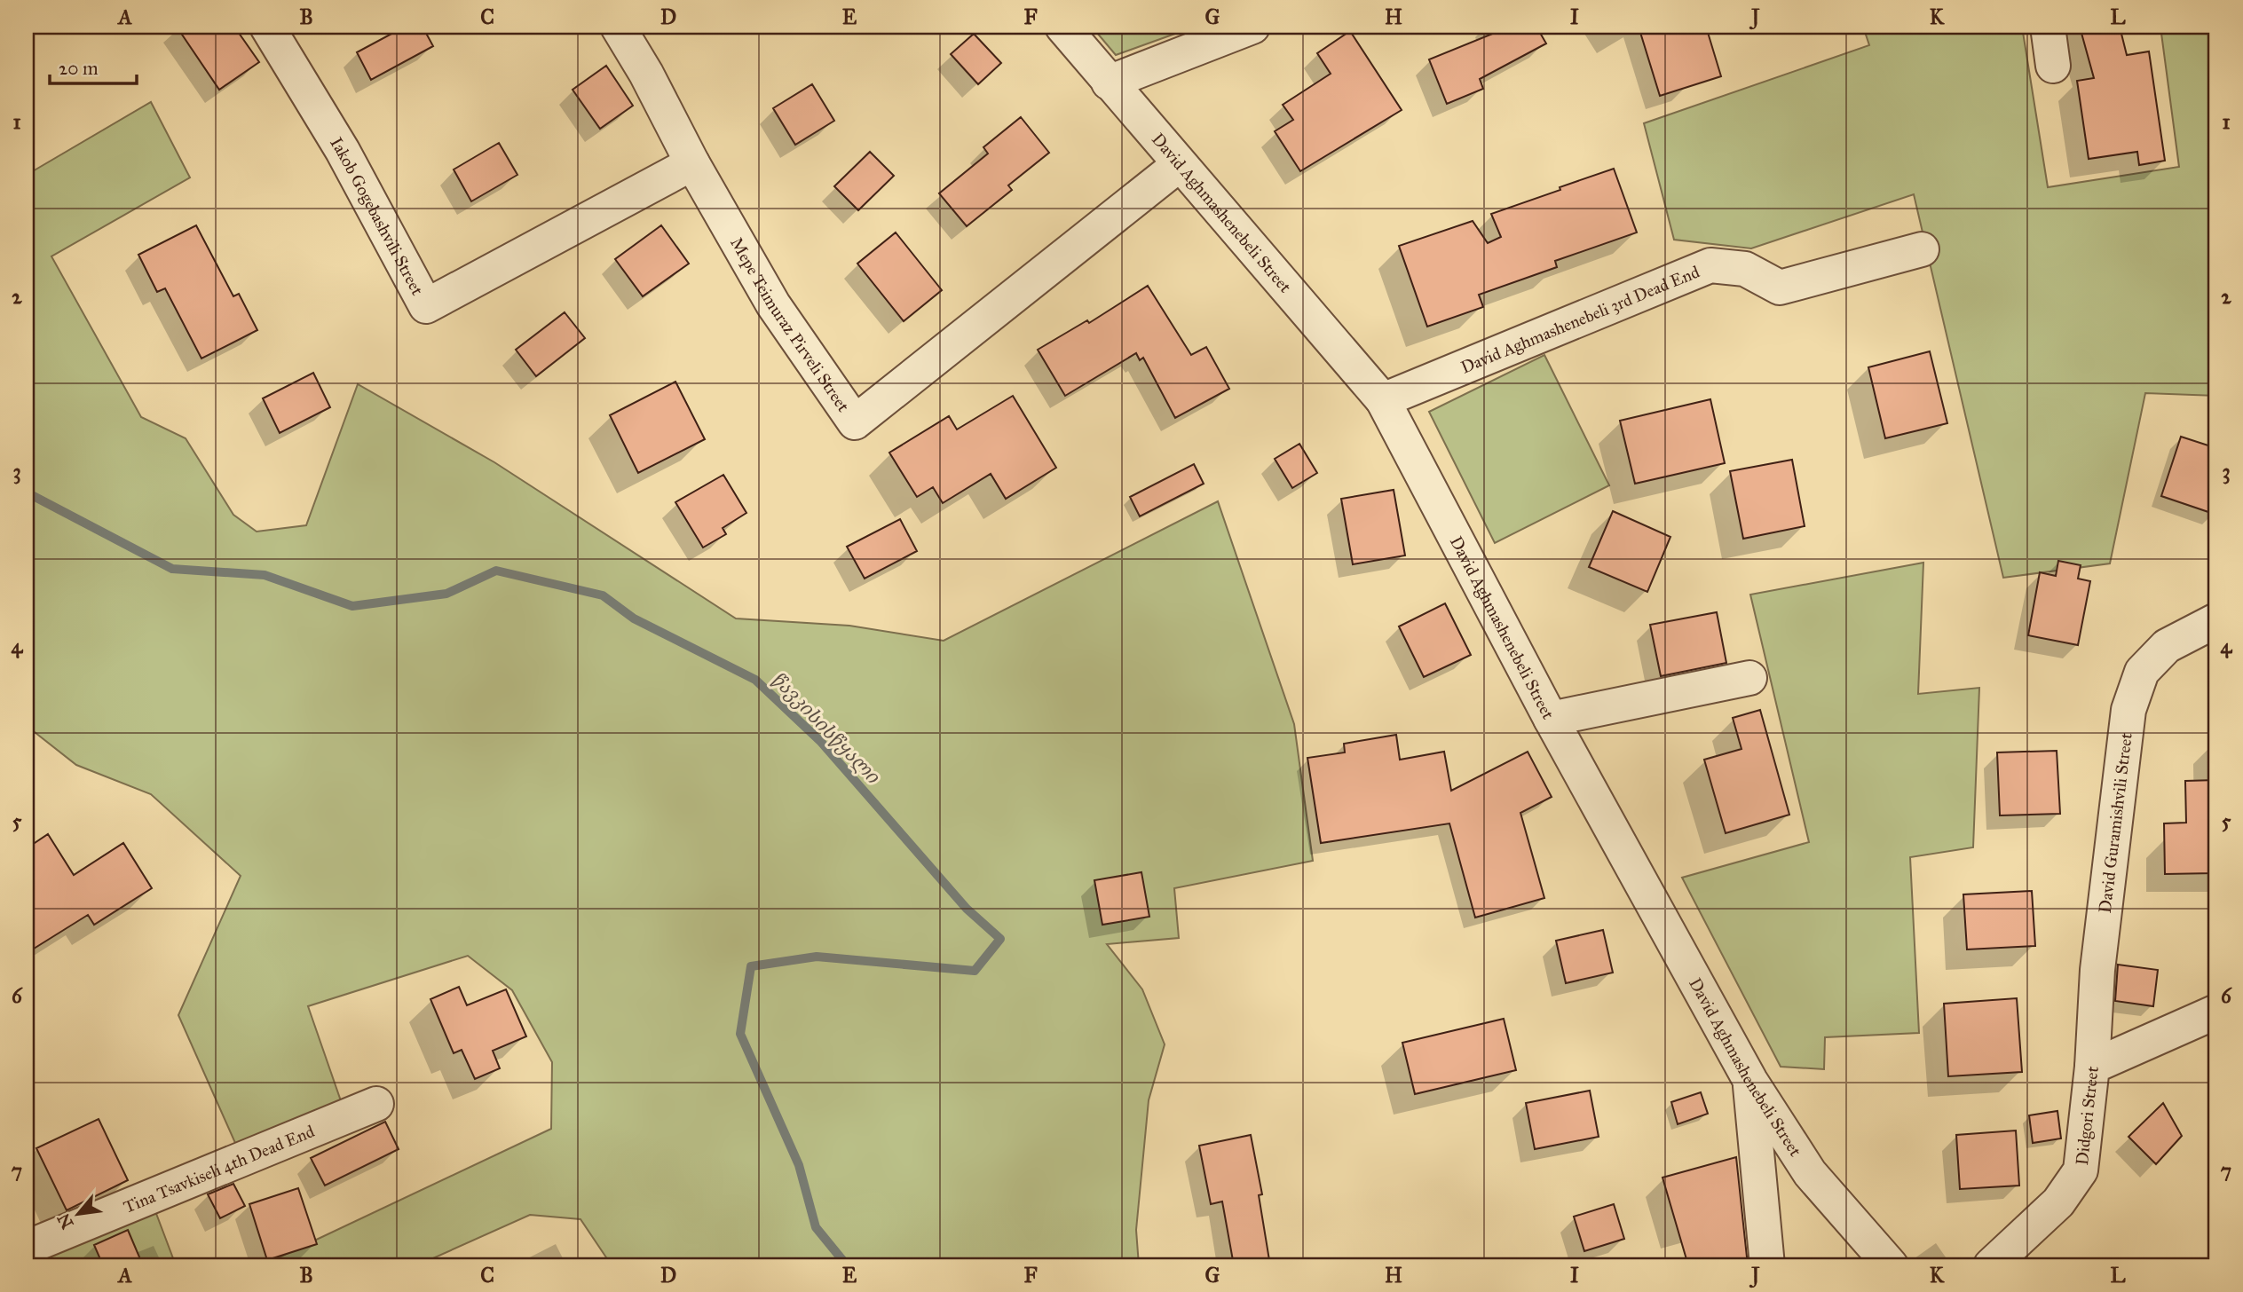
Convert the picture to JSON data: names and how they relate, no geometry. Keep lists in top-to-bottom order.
{
  "streets": {
    "street": [
      "David Aghmashenebeli Street",
      "Iakob Gogebashvili Street",
      "David Aghmashenebeli 3rd Dead End",
      "Mepe Teimuraz Pirveli Street",
      "David Guramishvili Street",
      "Didgori Street",
      "Tina Tsavkiseli 4th Dead End"
    ]
  },
  "crossings": [
    ["David Aghmashenebeli Street", "David Aghmashenebeli 3rd Dead End"],
    ["David Aghmashenebeli Street", "Mepe Teimuraz Pirveli Street"],
    ["Iakob Gogebashvili Street", "Mepe Teimuraz Pirveli Street"],
    ["David Guramishvili Street", "Didgori Street"]
  ],
  "water": ["წავკისისწყალი"],
  "scale_bar": "20 m",
  "north": "bottom left",
  "grid": {
    "columns": [
      "A",
      "B",
      "C",
      "D",
      "E",
      "F",
      "G",
      "H",
      "I",
      "J",
      "K",
      "L"
    ],
    "rows": [
      "1",
      "2",
      "3",
      "4",
      "5",
      "6",
      "7"
    ]
  }
}
